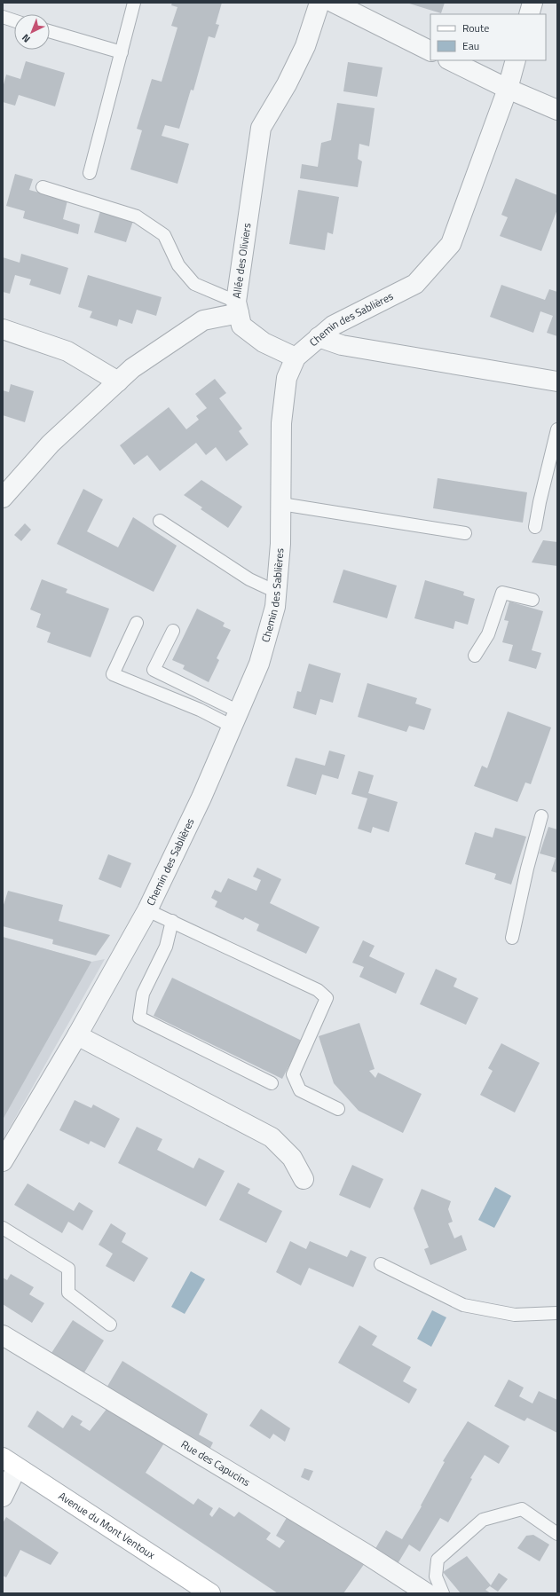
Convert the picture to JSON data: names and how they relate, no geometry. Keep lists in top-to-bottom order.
{
  "streets": {
    "main road": ["Avenue du Mont Ventoux"],
    "street": ["Allée des Oliviers", "Chemin des Sablières", "Rue des Capucins"]
  },
  "legend": ["Route", "Eau"],
  "north": "bottom left"
}
